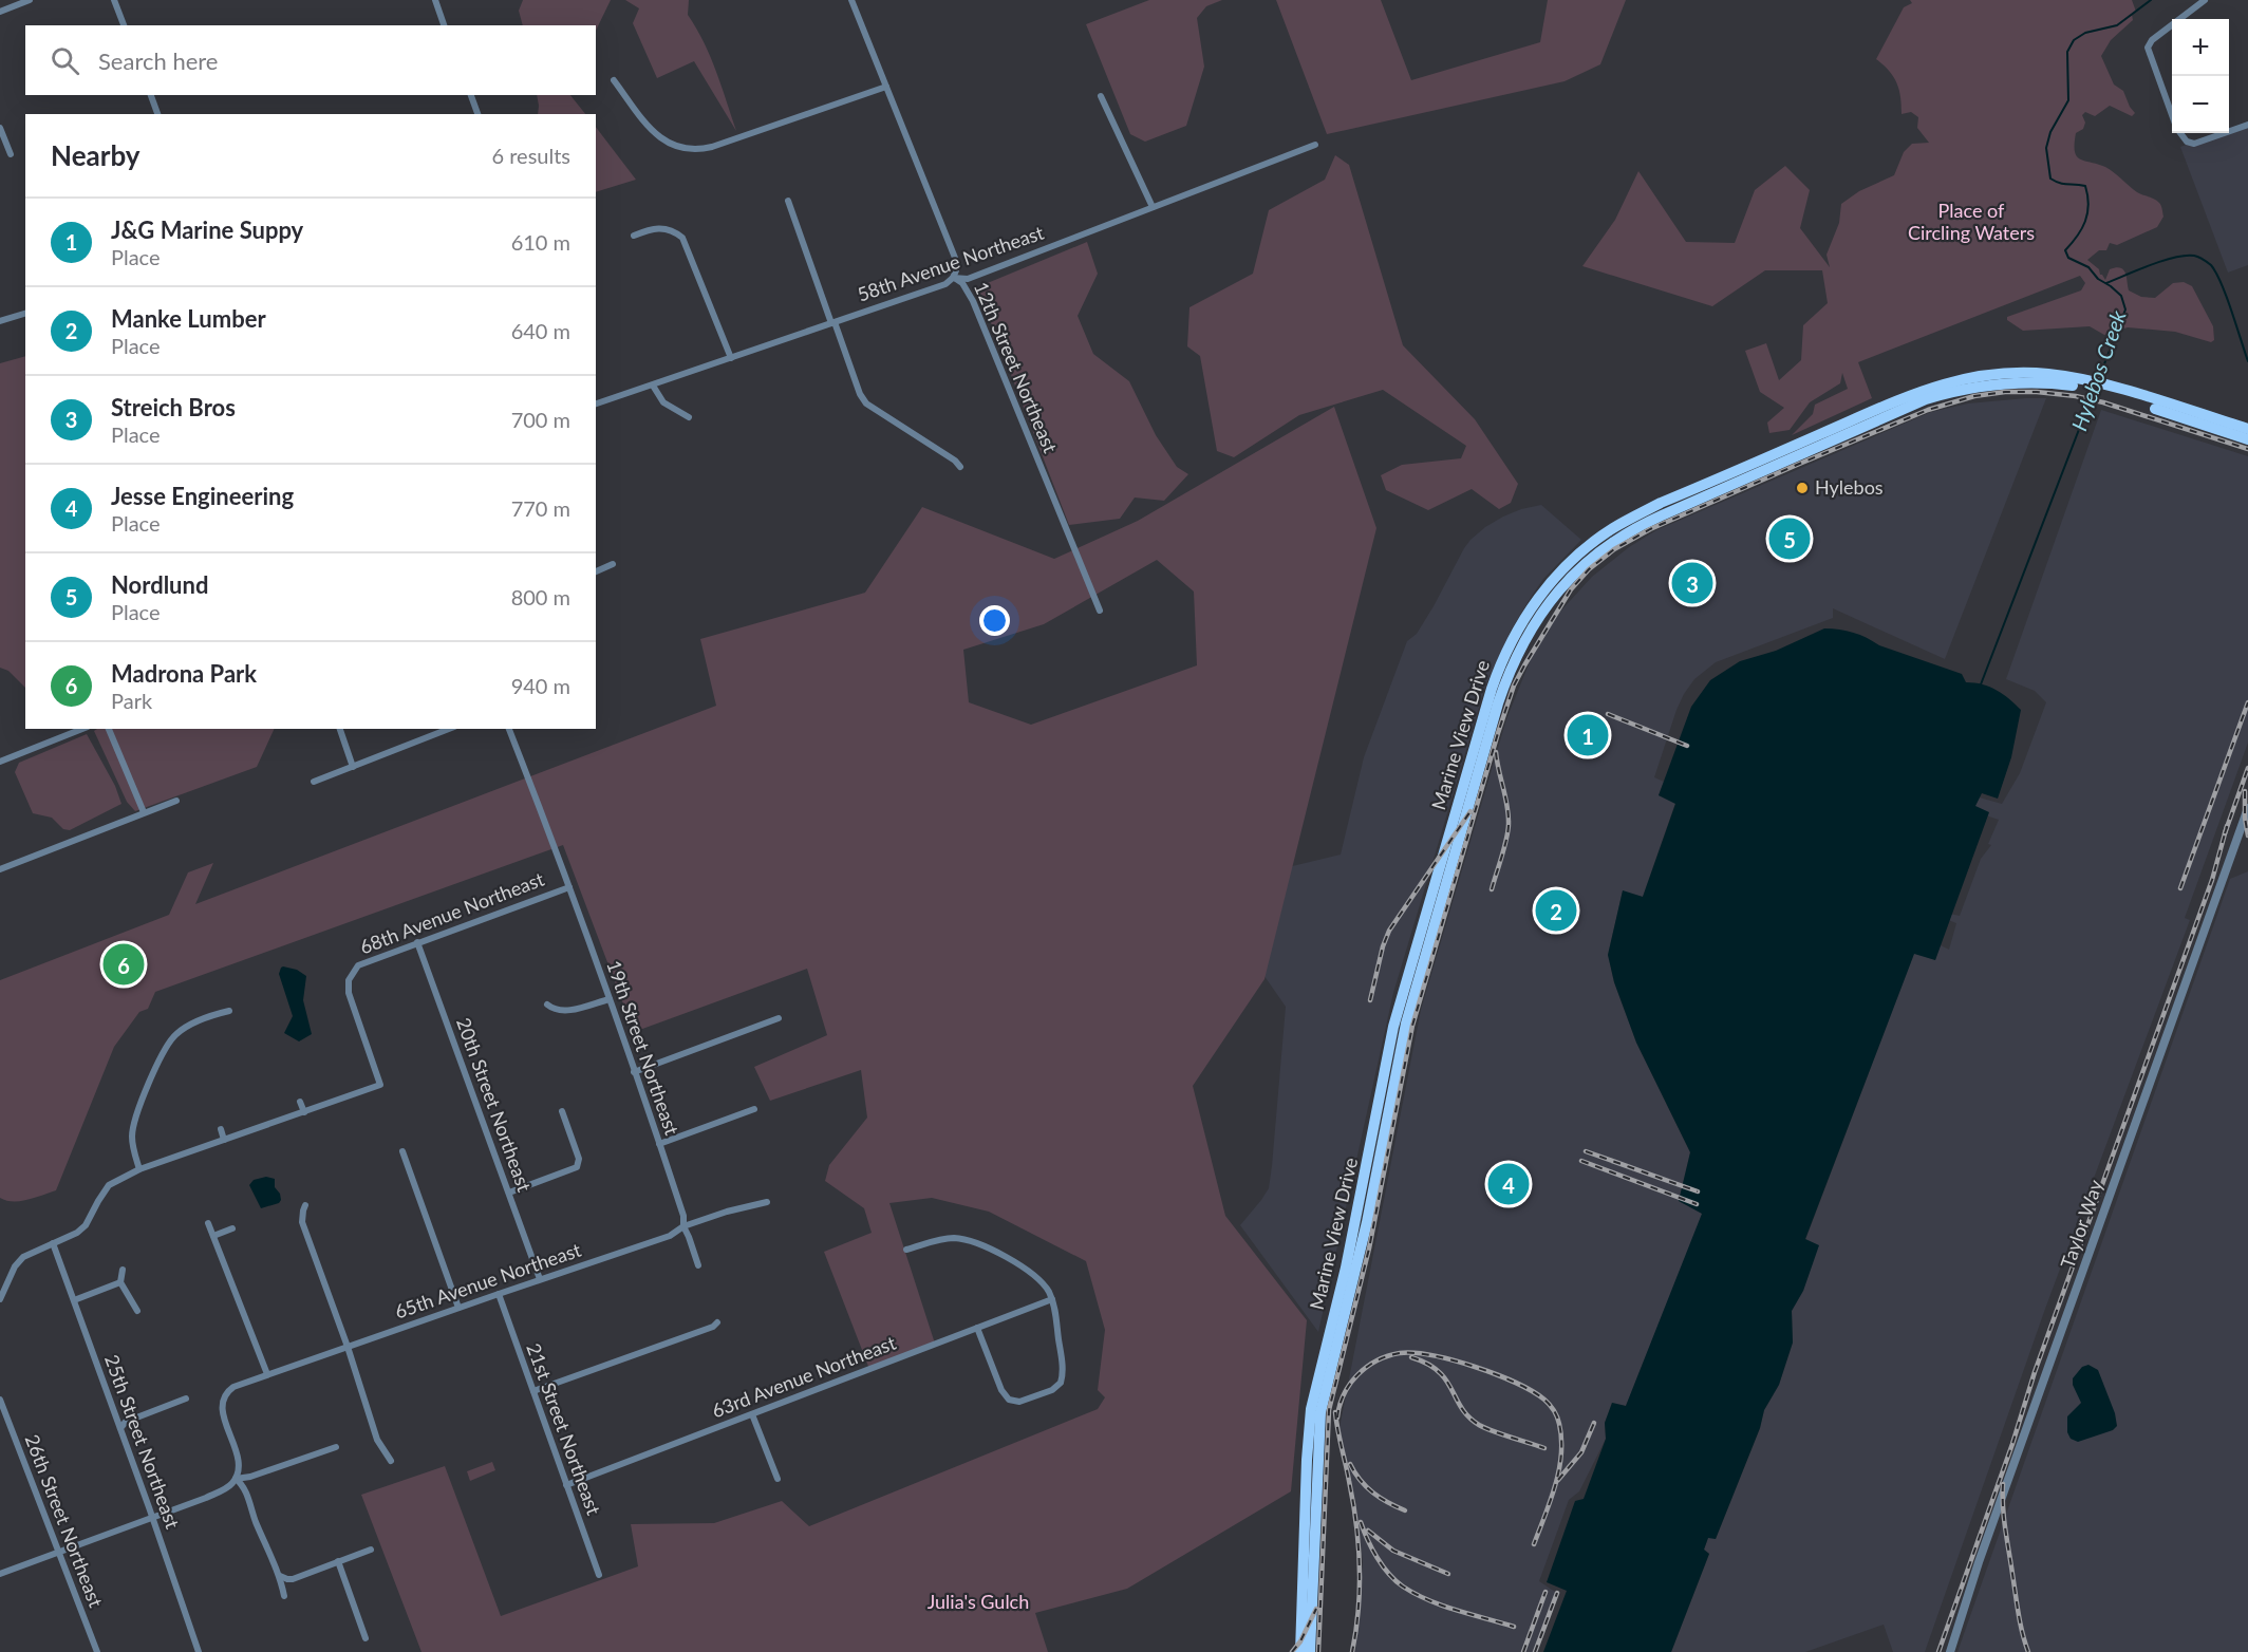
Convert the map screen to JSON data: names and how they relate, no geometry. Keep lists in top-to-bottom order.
{
  "streets": {
    "main road": ["Marine View Drive"],
    "street": [
      "58th Avenue Northeast",
      "12th Street Northeast",
      "68th Avenue Northeast",
      "19th Street Northeast",
      "20th Street Northeast",
      "Taylor Way",
      "65th Avenue Northeast",
      "63rd Avenue Northeast",
      "21st Street Northeast",
      "25th Street Northeast",
      "26th Street Northeast"
    ]
  },
  "crossings": [
    ["58th Avenue Northeast", "12th Street Northeast"],
    ["68th Avenue Northeast", "19th Street Northeast"],
    ["68th Avenue Northeast", "20th Street Northeast"],
    ["19th Street Northeast", "65th Avenue Northeast"],
    ["20th Street Northeast", "65th Avenue Northeast"],
    ["65th Avenue Northeast", "21st Street Northeast"],
    ["63rd Avenue Northeast", "21st Street Northeast"]
  ],
  "water": ["Hylebos Creek"],
  "parks": ["Place of Circling Waters", "Julia's Gulch"],
  "places": ["Hylebos"],
  "page": {
    "map_buttons": ["+", "−"],
    "search": "Search here",
    "heading": ["Nearby", "6 results"],
    "list": [
      {
        "mark": "1",
        "name": "J&G Marine Suppy",
        "note": "Place",
        "value": "610 m"
      },
      {
        "mark": "2",
        "name": "Manke Lumber",
        "note": "Place",
        "value": "640 m"
      },
      {
        "mark": "3",
        "name": "Streich Bros",
        "note": "Place",
        "value": "700 m"
      },
      {
        "mark": "4",
        "name": "Jesse Engineering",
        "note": "Place",
        "value": "770 m"
      },
      {
        "mark": "5",
        "name": "Nordlund",
        "note": "Place",
        "value": "800 m"
      },
      {
        "mark": "6",
        "name": "Madrona Park",
        "note": "Park",
        "value": "940 m"
      }
    ],
    "pins": [
      "5",
      "3",
      "1",
      "2",
      "6",
      "4"
    ]
  }
}
